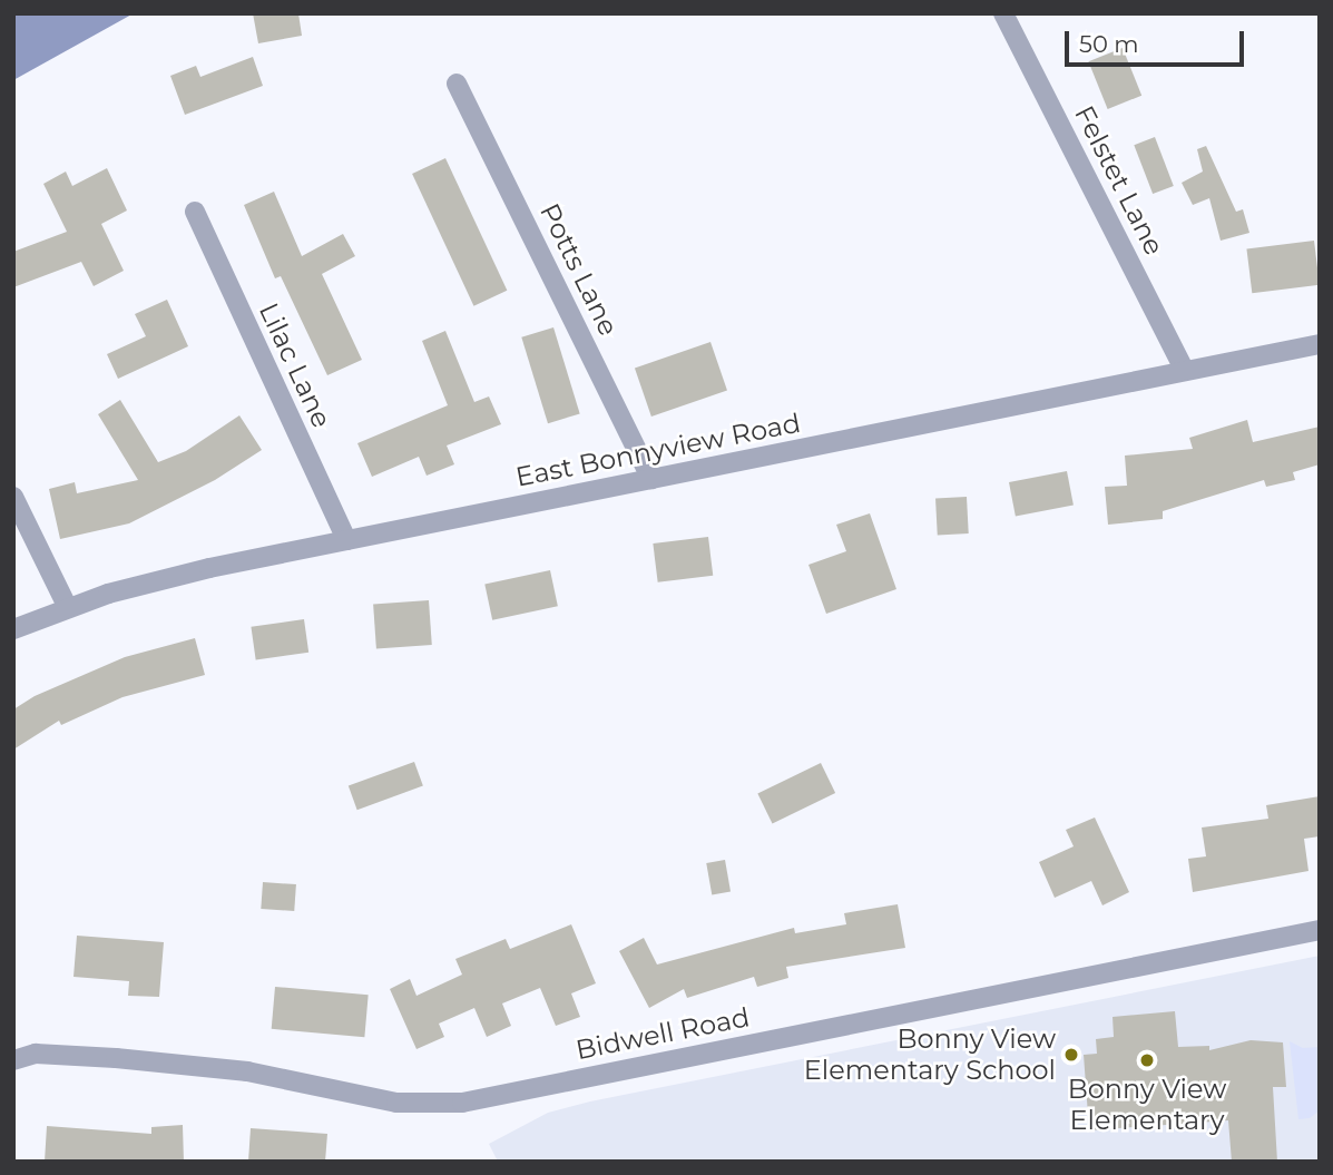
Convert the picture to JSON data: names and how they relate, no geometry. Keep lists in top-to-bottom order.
{
  "streets": {
    "street": [
      "Felstet Lane",
      "Potts Lane",
      "Lilac Lane",
      "East Bonnyview Road",
      "Bidwell Road"
    ]
  },
  "crossings": [
    ["Felstet Lane", "East Bonnyview Road"],
    ["Potts Lane", "East Bonnyview Road"],
    ["Lilac Lane", "East Bonnyview Road"]
  ],
  "places": ["Bonny View Elementary School", "Bonny View Elementary"],
  "scale_bar": "50 m"
}
